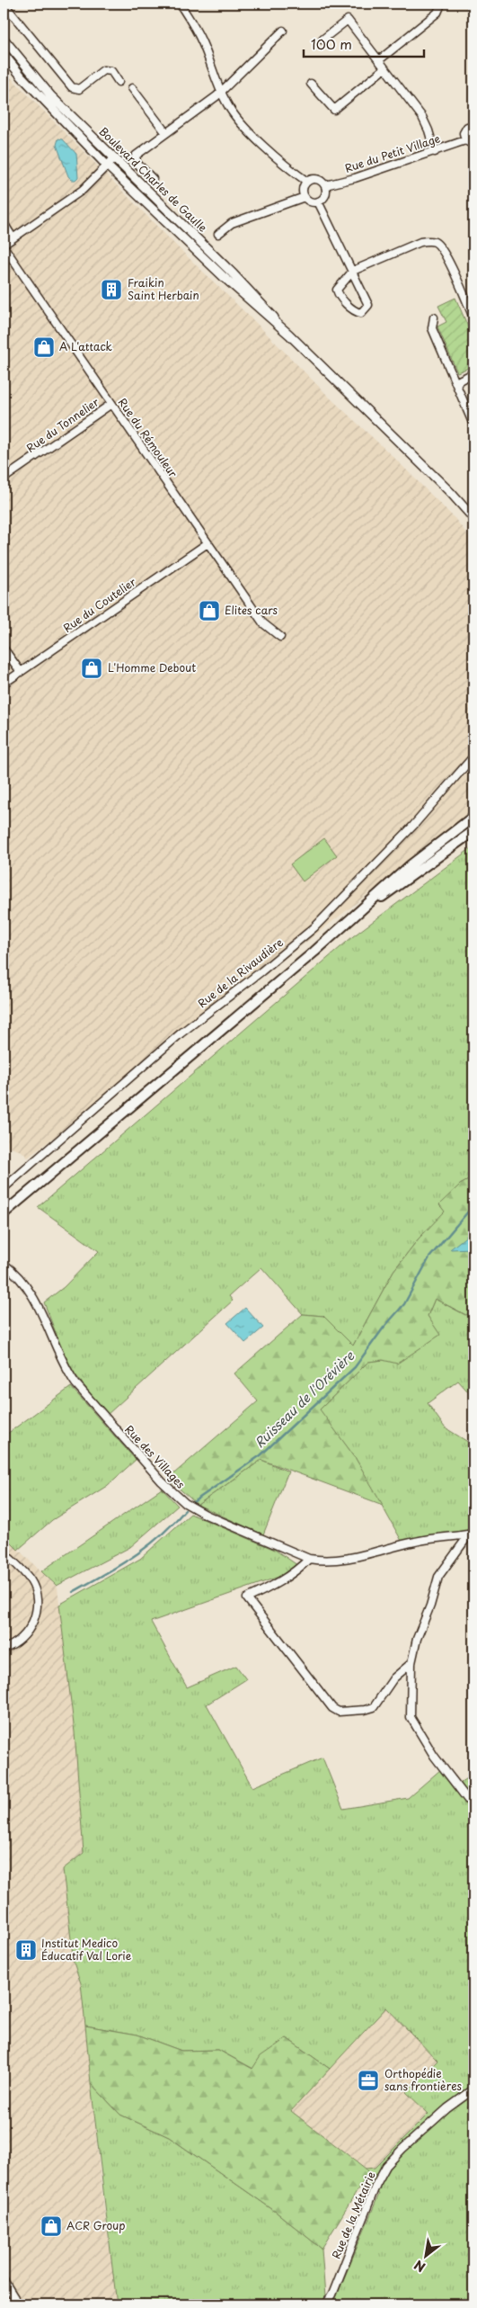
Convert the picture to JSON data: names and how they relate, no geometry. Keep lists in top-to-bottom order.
{
  "streets": {
    "street": [
      "Rue du Petit Village",
      "Boulevard Charles de Gaulle",
      "Rue du Tonnelier",
      "Rue du Rémouleur",
      "Rue du Coutelier",
      "Rue de la Rivaudière",
      "Rue des Villages",
      "Rue de la Métairie"
    ]
  },
  "crossings": [
    ["Rue du Tonnelier", "Rue du Rémouleur"],
    ["Rue du Rémouleur", "Rue du Coutelier"]
  ],
  "water": ["Ruisseau de l'Orévière"],
  "places": {
    "building": ["Fraikin Saint Herbain", "Institut Medico Éducatif Val Lorie"],
    "shop": [
      "A L'attack",
      "Elites cars",
      "L'Homme Debout",
      "ACR Group"
    ],
    "office": ["Orthopédie sans frontières"]
  },
  "scale_bar": "100 m",
  "north": "bottom left"
}
